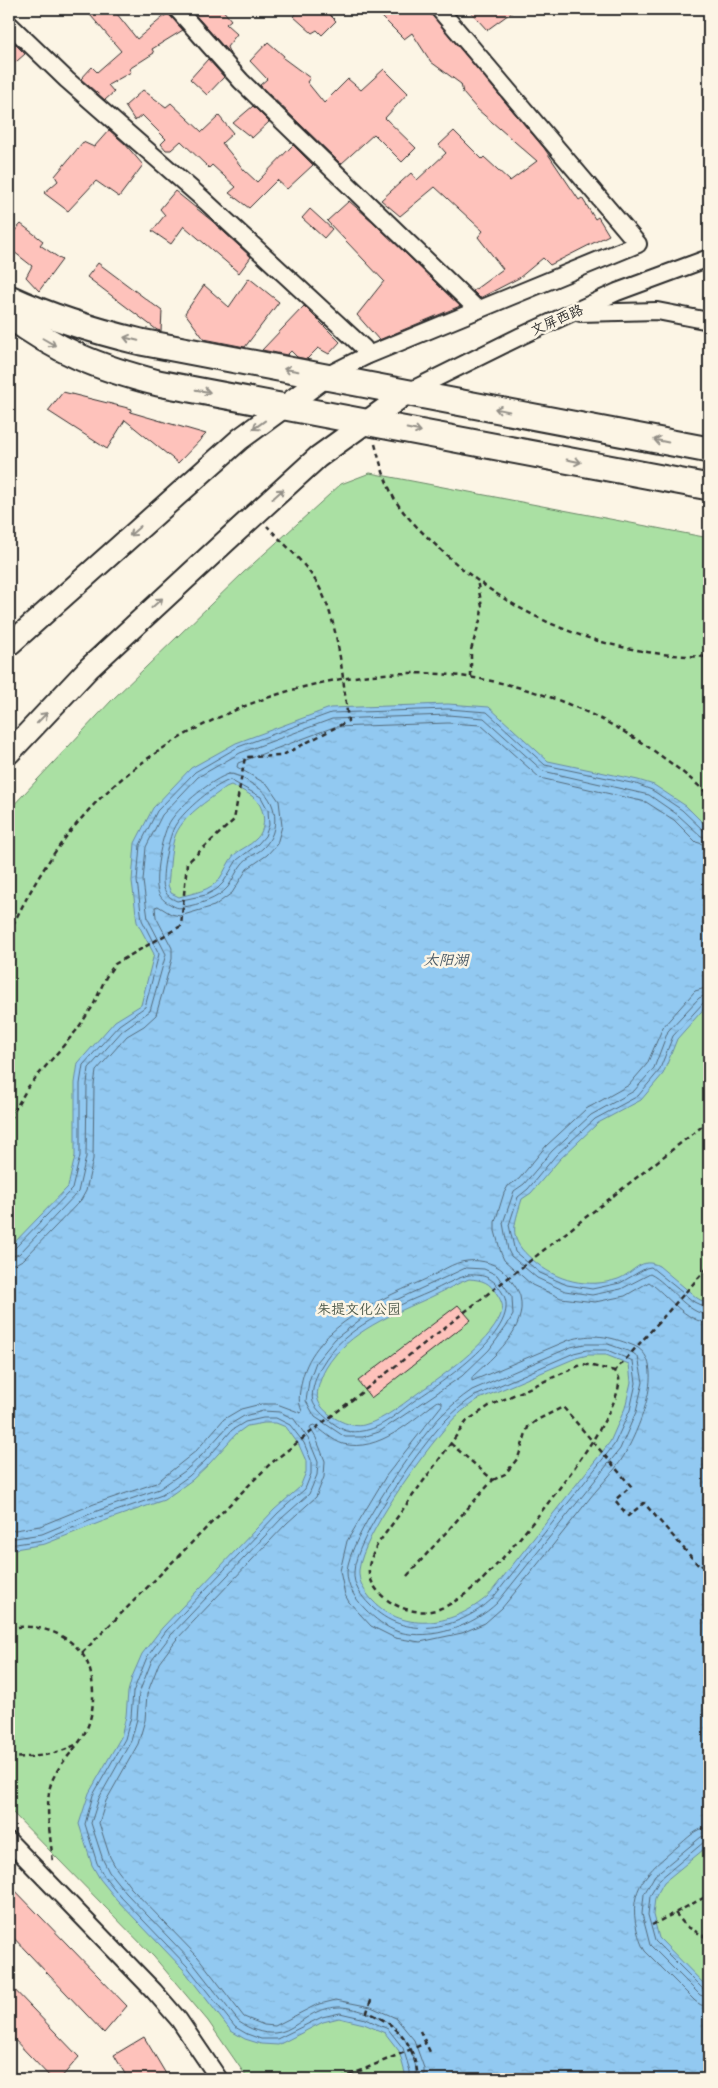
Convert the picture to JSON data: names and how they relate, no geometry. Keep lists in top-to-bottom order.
{
  "streets": {
    "street": ["文屏西路"]
  },
  "water": ["太阳湖"],
  "parks": ["朱提文化公园"]
}
